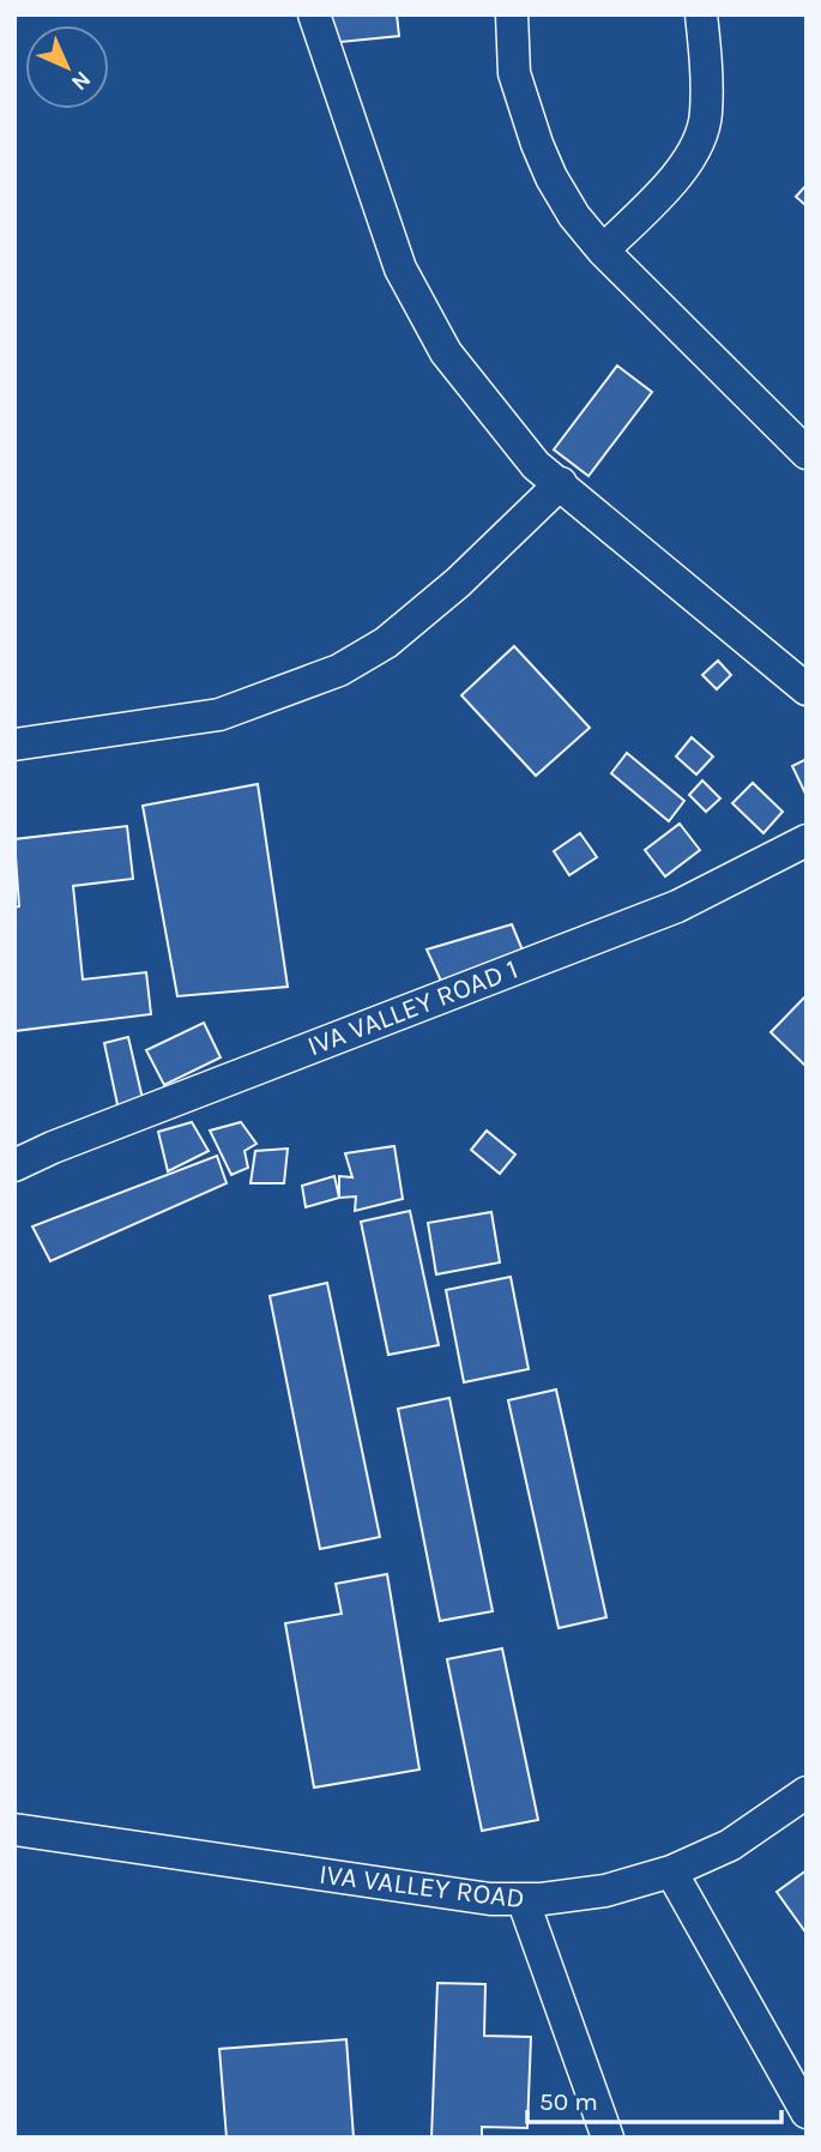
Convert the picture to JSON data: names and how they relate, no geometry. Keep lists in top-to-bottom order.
{
  "streets": {
    "street": ["IVA VALLEY ROAD 1", "IVA VALLEY ROAD"]
  },
  "scale_bar": "50 m",
  "north": "bottom right"
}
